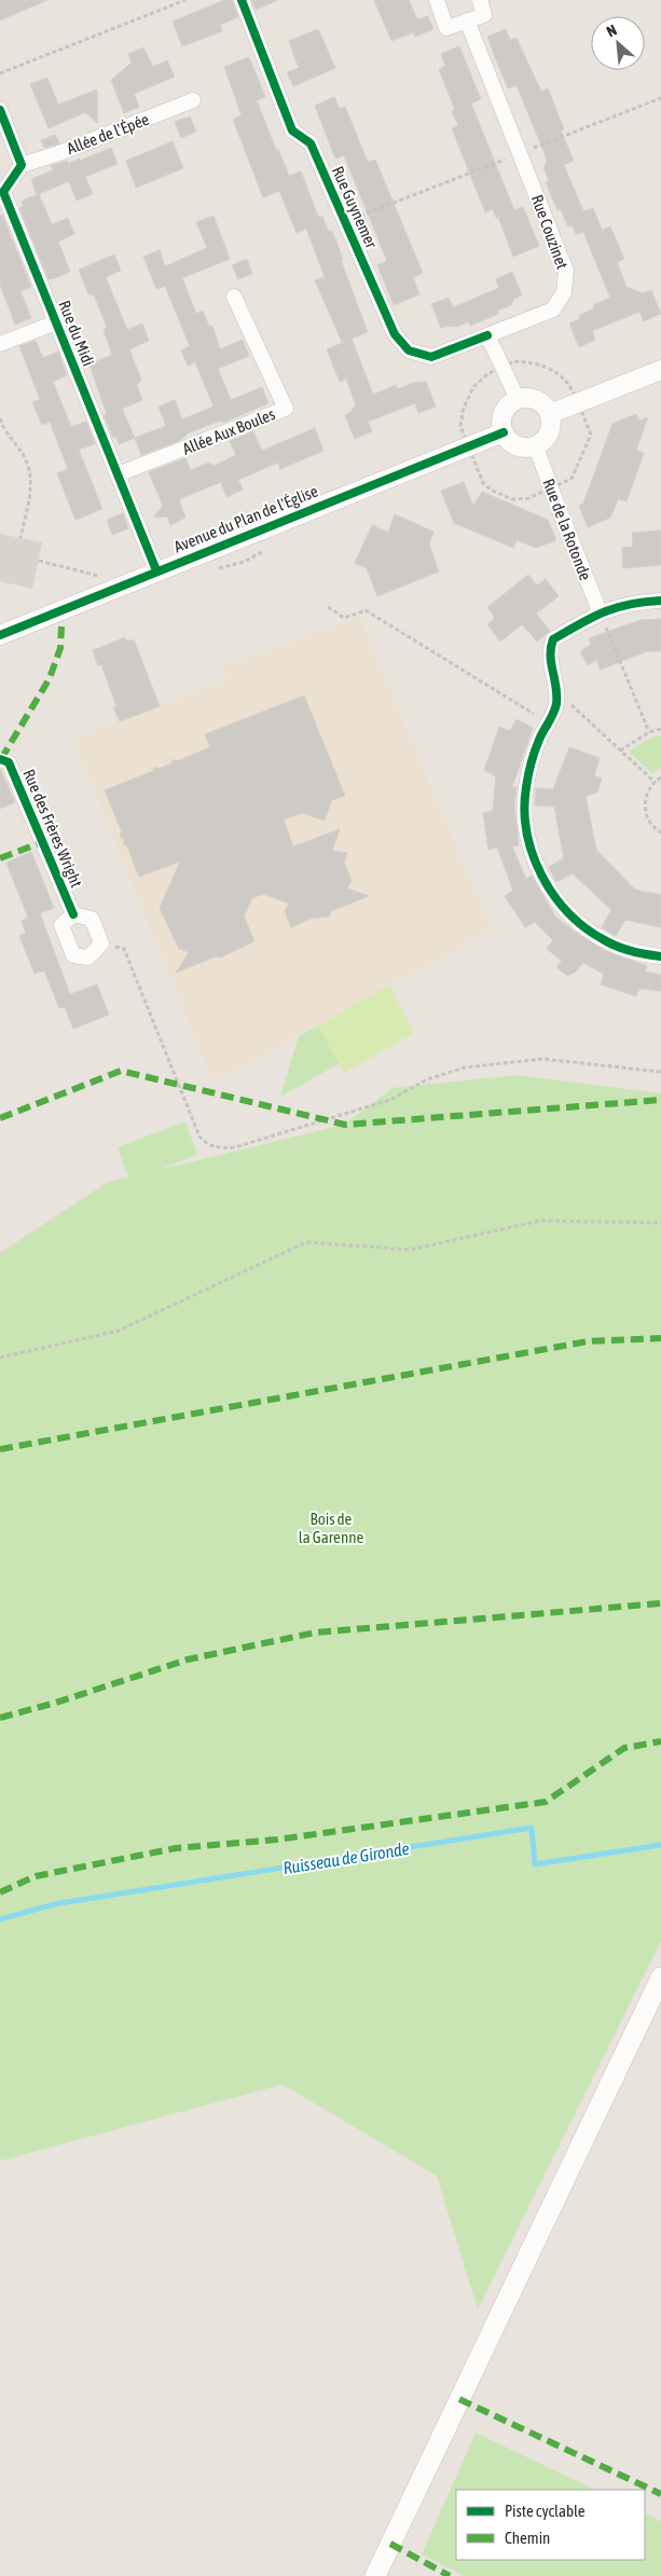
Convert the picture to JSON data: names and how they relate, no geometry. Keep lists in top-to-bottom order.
{
  "streets": {
    "street": [
      "Allée de l'Épée",
      "Rue Guynemer",
      "Rue Couzinet",
      "Rue du Midi",
      "Allée Aux Boules",
      "Avenue du Plan de l'Église",
      "Rue de la Rotonde",
      "Rue des Frères Wright"
    ]
  },
  "crossings": [
    ["Allée de l'Épée", "Rue du Midi"],
    ["Rue Guynemer", "Rue Couzinet"],
    ["Rue du Midi", "Allée Aux Boules"],
    ["Rue du Midi", "Avenue du Plan de l'Église"],
    ["Avenue du Plan de l'Église", "Rue de la Rotonde"]
  ],
  "water": ["Ruisseau de Gironde"],
  "parks": ["Bois de la Garenne"],
  "legend": ["Piste cyclable", "Chemin"],
  "north": "top left"
}
